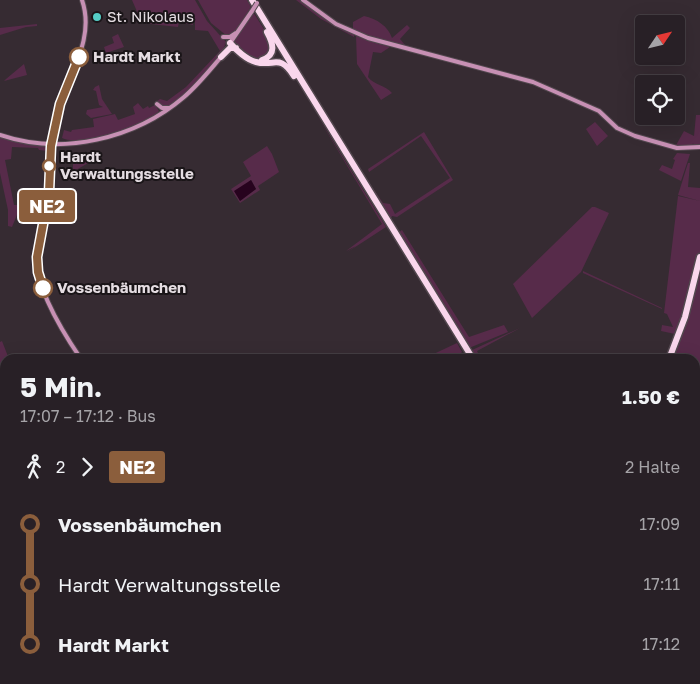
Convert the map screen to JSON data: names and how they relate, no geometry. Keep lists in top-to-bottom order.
{
  "places": [
    "St. Nikolaus",
    "Hardt Markt",
    "Hardt Verwaltungsstelle",
    "Vossenbäumchen"
  ],
  "lines": ["bus line NE2"],
  "north": "top right",
  "page": {
    "on_map": "NE2",
    "heading": ["5 Min.", "17:07 – 17:12 · Bus", "1.50 €"],
    "legs": ["2", "NE2", "2 Halte"],
    "list": [
      {
        "name": "Vossenbäumchen",
        "value": "17:09"
      },
      {
        "name": "Hardt Verwaltungsstelle",
        "value": "17:11"
      },
      {
        "name": "Hardt Markt",
        "value": "17:12"
      }
    ]
  }
}
